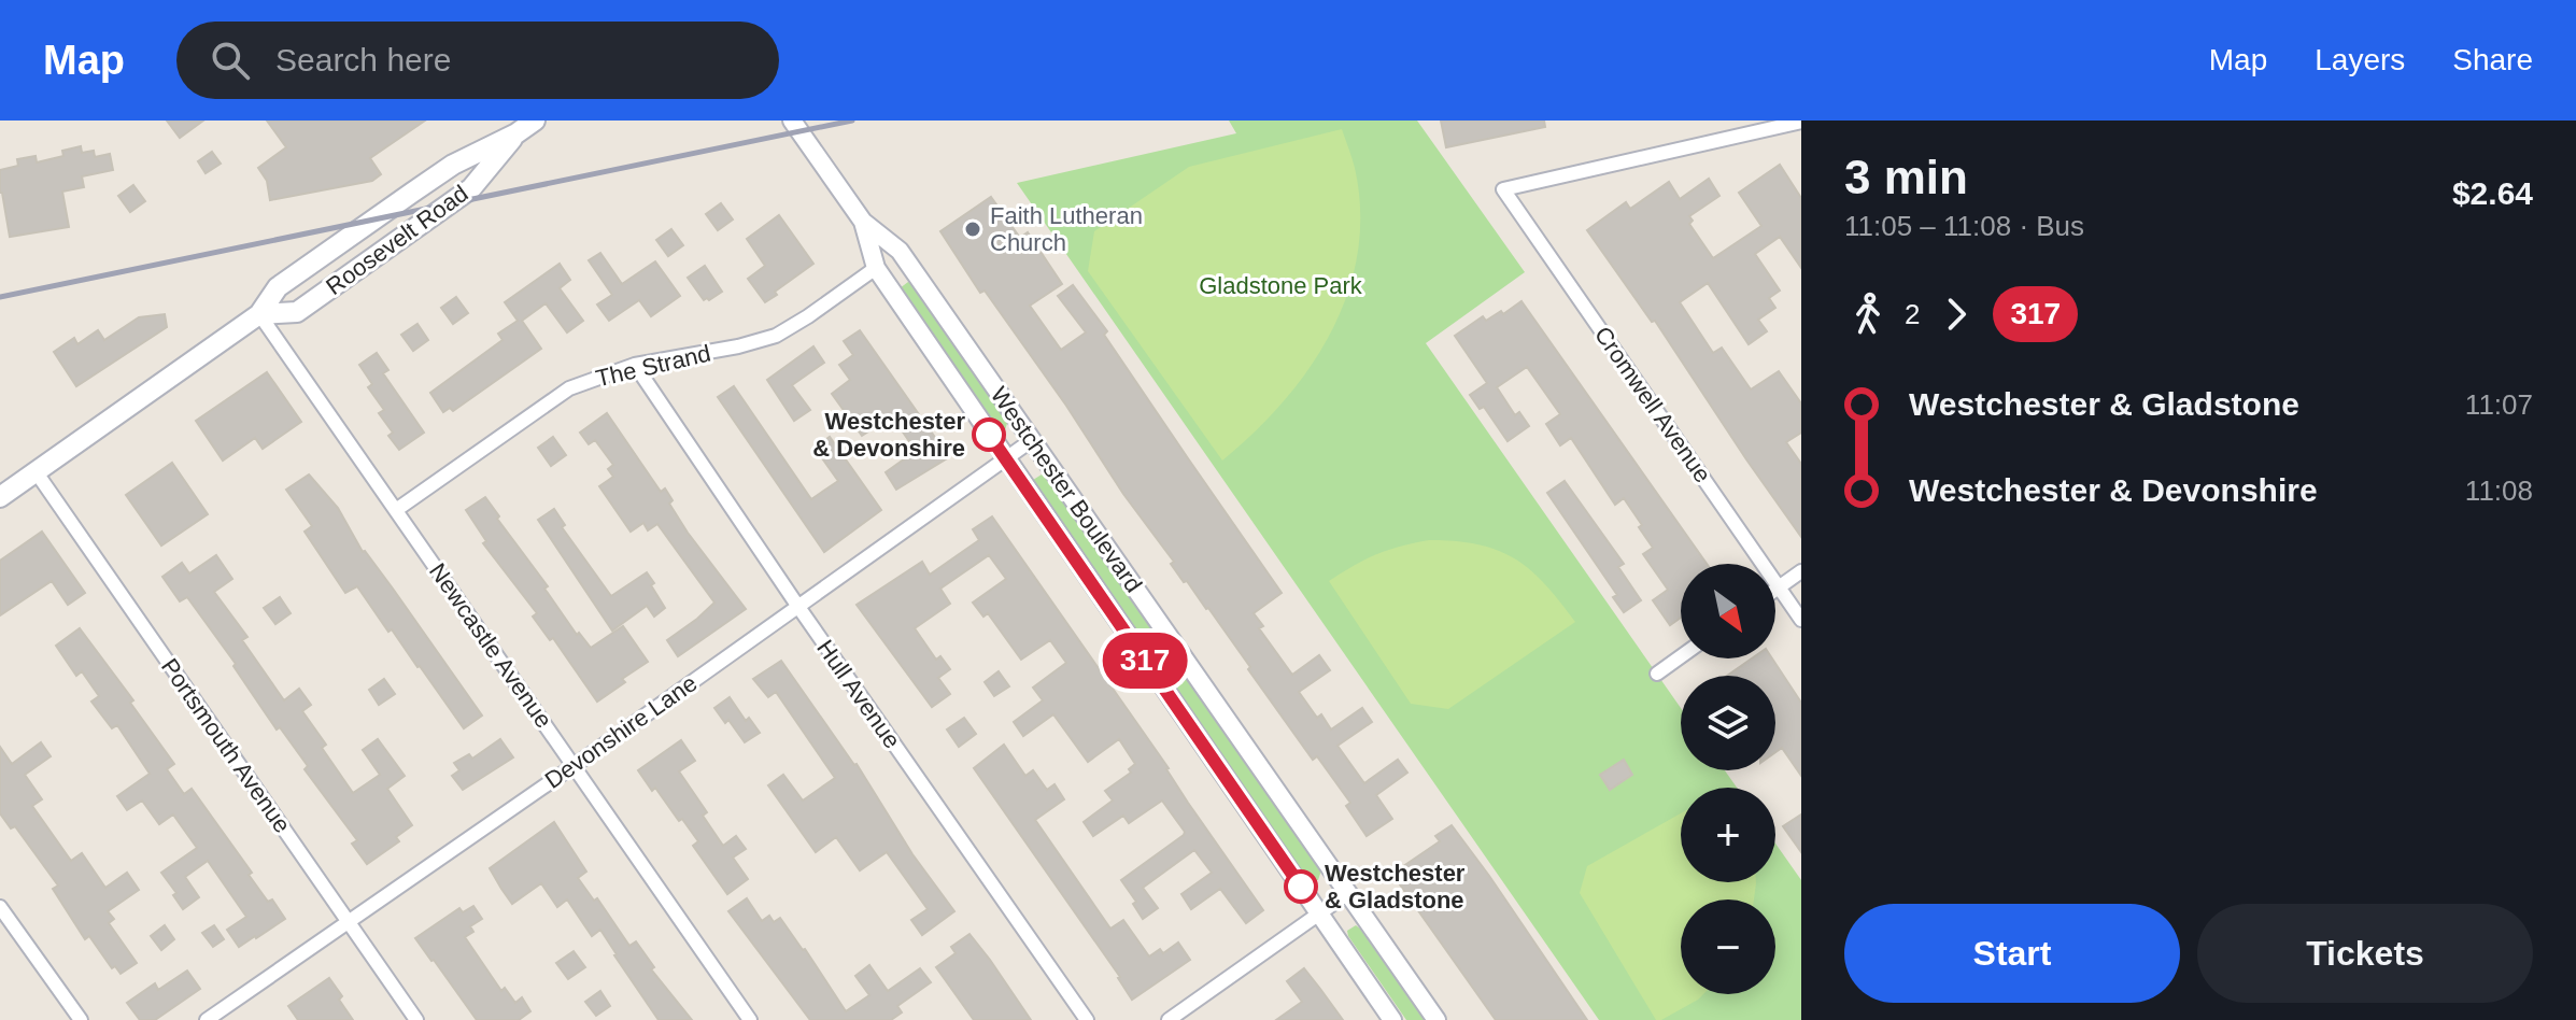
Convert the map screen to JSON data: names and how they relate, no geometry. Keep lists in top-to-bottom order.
{
  "streets": {
    "main road": ["Roosevelt Road"],
    "street": [
      "The Strand",
      "Cromwell Avenue",
      "Westchester Boulevard",
      "Newcastle Avenue",
      "Hull Avenue",
      "Devonshire Lane",
      "Portsmouth Avenue"
    ]
  },
  "crossings": [
    ["Roosevelt Road", "Newcastle Avenue"],
    ["Roosevelt Road", "Portsmouth Avenue"],
    ["The Strand", "Westchester Boulevard"],
    ["The Strand", "Newcastle Avenue"],
    ["The Strand", "Hull Avenue"],
    ["Westchester Boulevard", "Devonshire Lane"],
    ["Newcastle Avenue", "Devonshire Lane"],
    ["Hull Avenue", "Devonshire Lane"],
    ["Devonshire Lane", "Portsmouth Avenue"]
  ],
  "parks": ["Gladstone Park"],
  "places": ["Faith Lutheran Church", "Westchester & Devonshire", "Westchester & Gladstone"],
  "lines": ["bus line 317"],
  "north": "bottom right",
  "page": {
    "header": "Map",
    "search": "Search here",
    "nav": ["Map", "Layers", "Share"],
    "on_map": "317",
    "heading": ["3 min", "11:05 – 11:08 · Bus", "$2.64"],
    "legs": ["2", "317"],
    "list": [
      {
        "name": "Westchester & Gladstone",
        "value": "11:07"
      },
      {
        "name": "Westchester & Devonshire",
        "value": "11:08"
      }
    ],
    "map_buttons": ["+", "−"],
    "buttons": ["Start", "Tickets"]
  }
}
